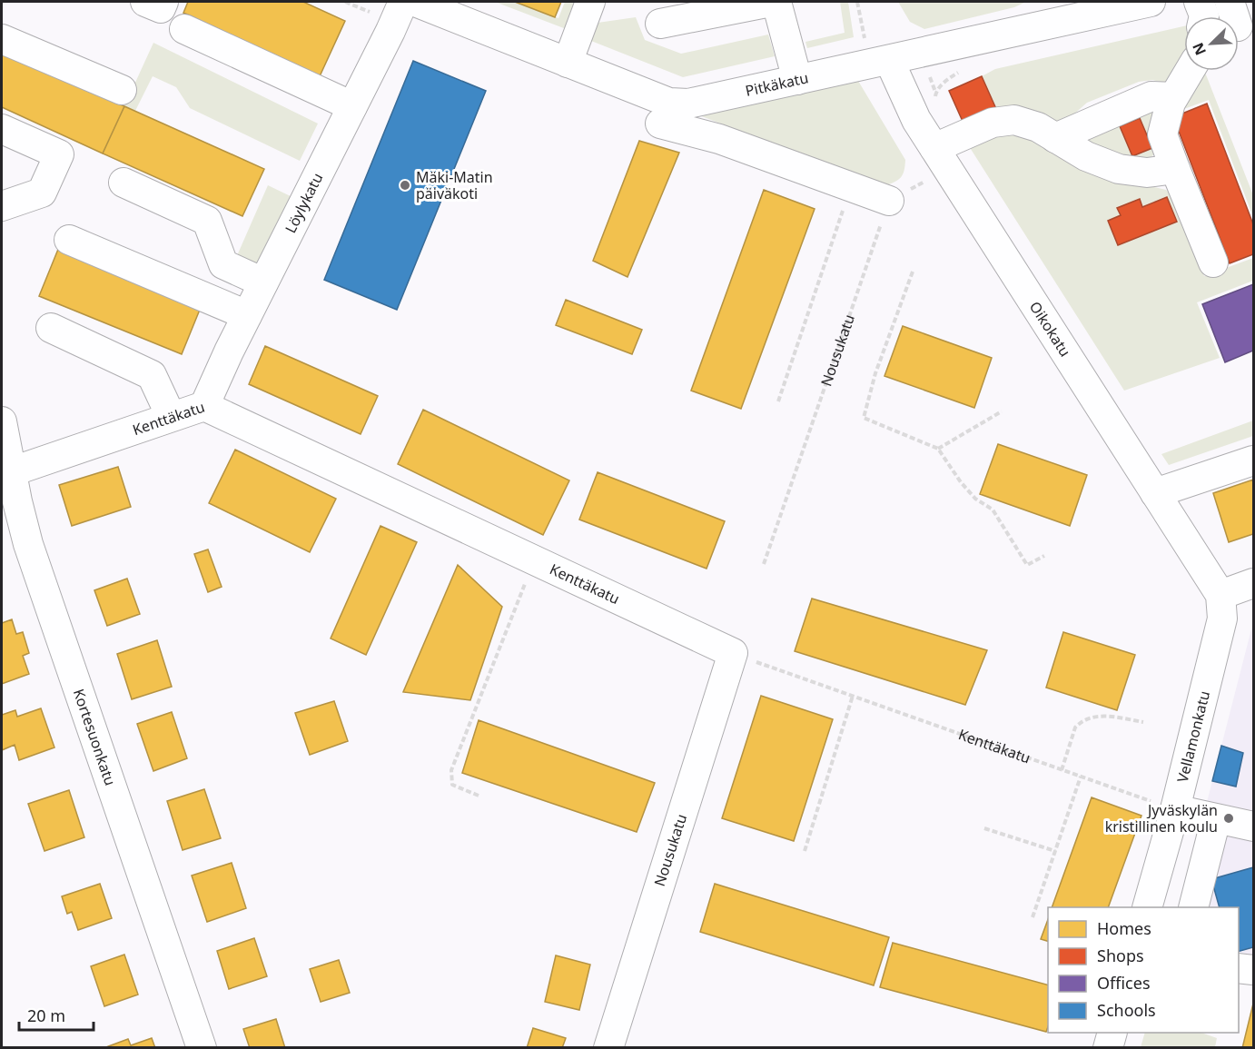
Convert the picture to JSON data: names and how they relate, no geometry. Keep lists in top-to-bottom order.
{
  "streets": {
    "street": [
      "Pitkäkatu",
      "Löylykatu",
      "Oikokatu",
      "Nousukatu",
      "Kenttäkatu",
      "Kortesuonkatu",
      "Vellamonkatu"
    ]
  },
  "crossings": [
    ["Pitkäkatu", "Oikokatu"],
    ["Löylykatu", "Kenttäkatu"],
    ["Oikokatu", "Vellamonkatu"],
    ["Nousukatu", "Kenttäkatu"],
    ["Kenttäkatu", "Kortesuonkatu"],
    ["Kenttäkatu", "Vellamonkatu"]
  ],
  "places": ["Mäki-Matin päiväkoti", "Jyväskylän kristillinen koulu"],
  "legend": [
    "Homes",
    "Shops",
    "Offices",
    "Schools"
  ],
  "scale_bar": "20 m",
  "north": "bottom left"
}
